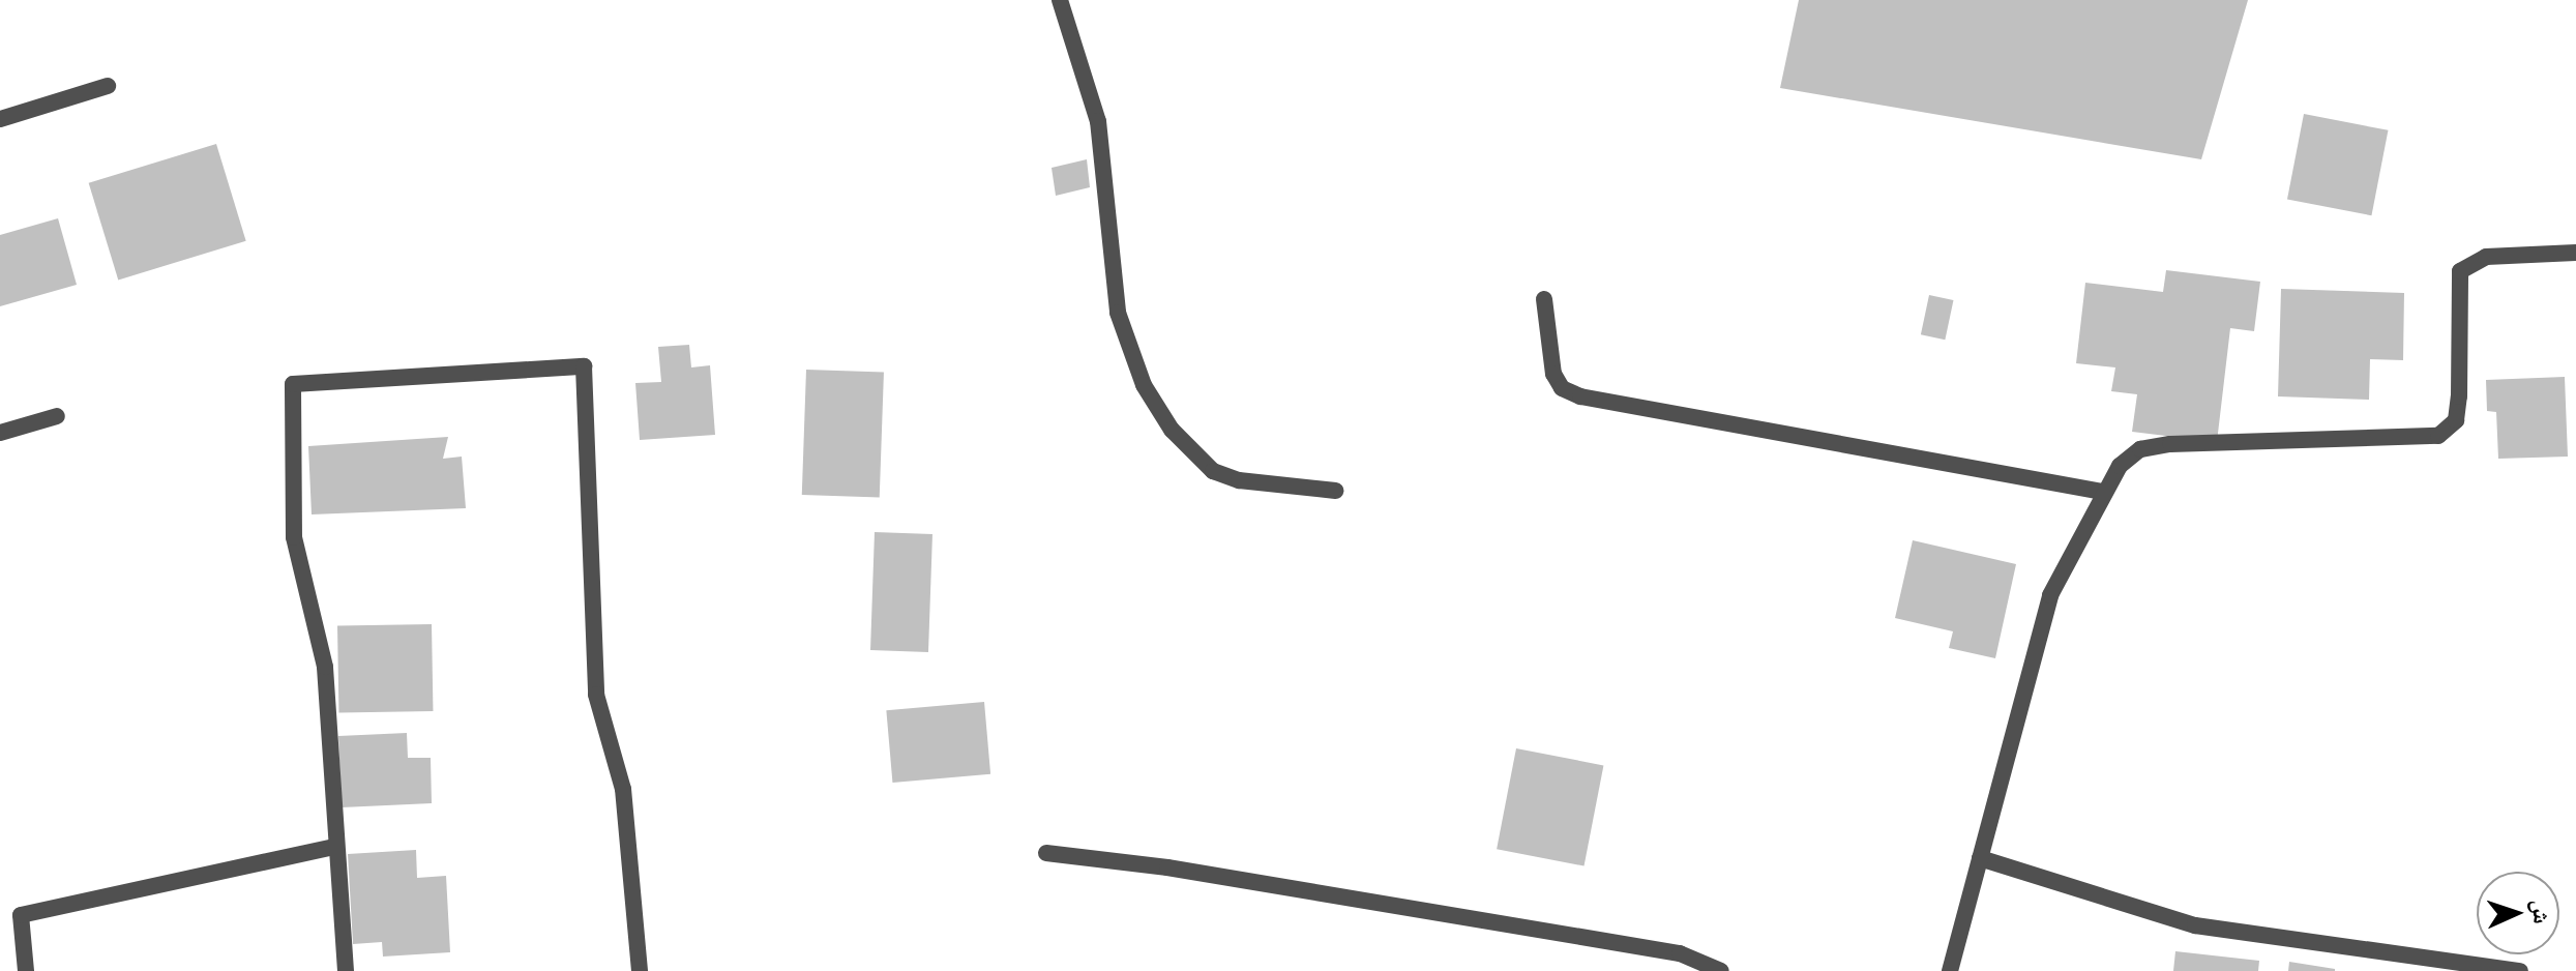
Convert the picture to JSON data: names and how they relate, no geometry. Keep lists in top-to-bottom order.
{
  "north": "right"
}
